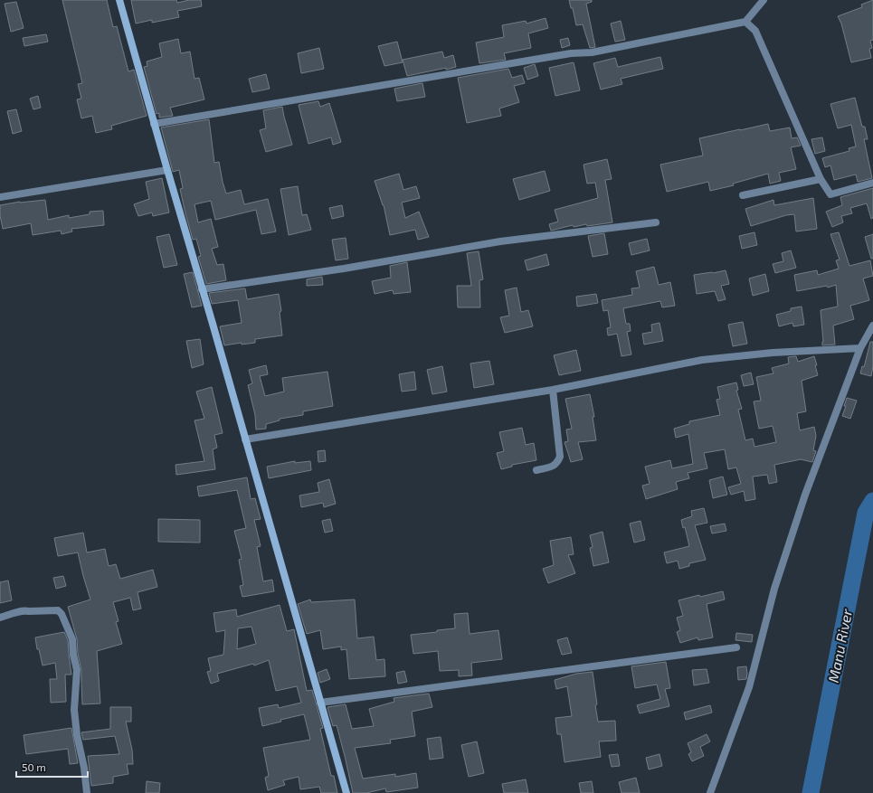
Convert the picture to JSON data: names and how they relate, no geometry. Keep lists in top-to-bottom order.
{
  "water": ["Manu River"],
  "scale_bar": "50 m"
}
